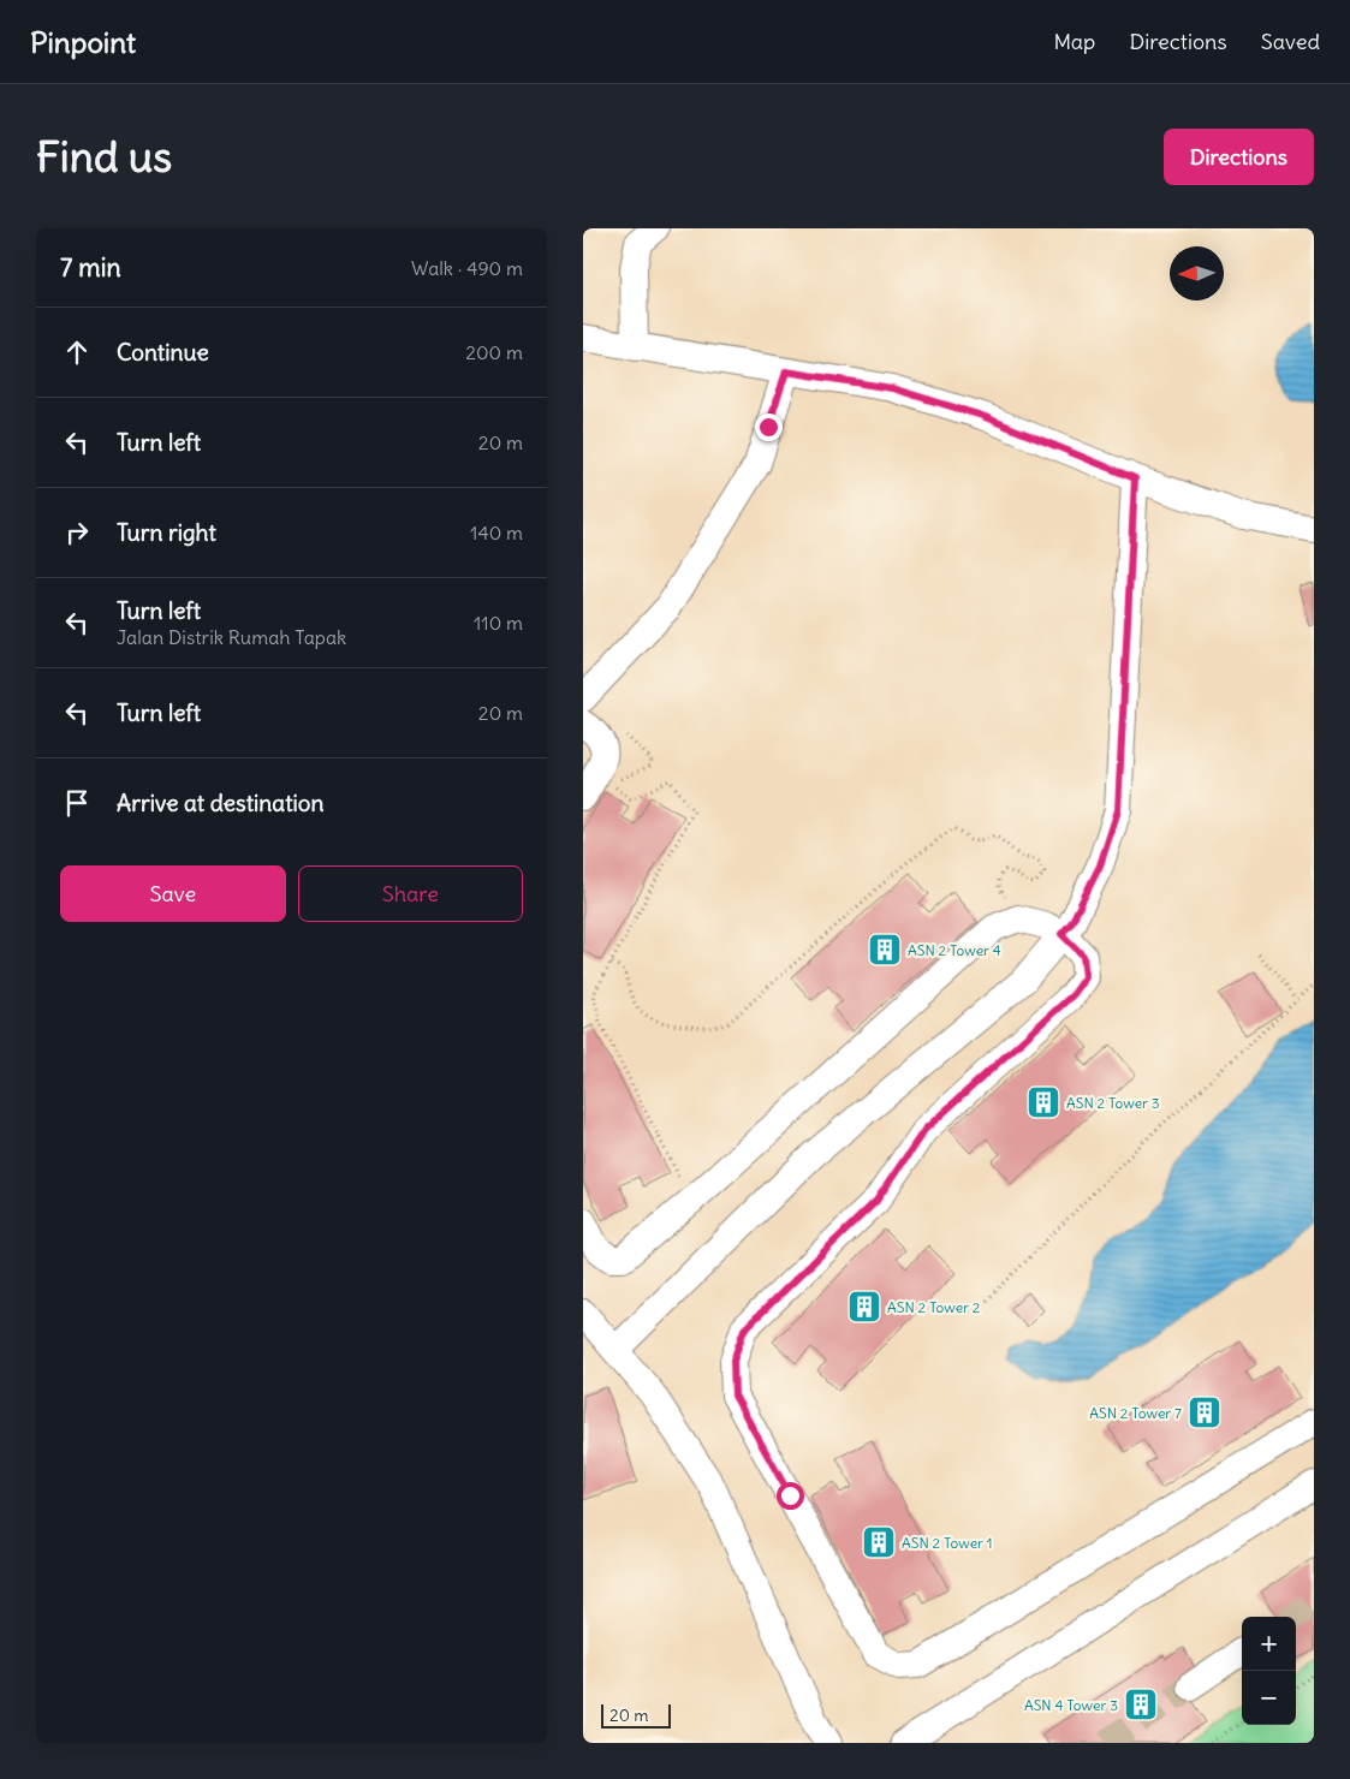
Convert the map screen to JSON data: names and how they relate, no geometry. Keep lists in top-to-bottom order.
{
  "places": {
    "building": [
      "ASN 2 Tower 4",
      "ASN 2 Tower 3",
      "ASN 2 Tower 2",
      "ASN 2 Tower 7",
      "ASN 2 Tower 1",
      "ASN 4 Tower 3"
    ]
  },
  "scale_bar": "20 m",
  "north": "left",
  "page": {
    "header": "Pinpoint",
    "nav": ["Map", "Directions", "Saved"],
    "buttons": [
      "Directions",
      ["Save", "Share"]
    ],
    "title": "Find us",
    "heading": ["7 min", "Walk · 490 m"],
    "list": [
      ["Continue", "200 m"],
      ["Turn left", "20 m"],
      ["Turn right", "140 m"],
      ["Turn left", "Jalan Distrik Rumah Tapak", "110 m"],
      ["Turn left", "20 m"],
      "Arrive at destination"
    ],
    "map_buttons": ["+", "−"],
    "scale": "20 m"
  }
}
